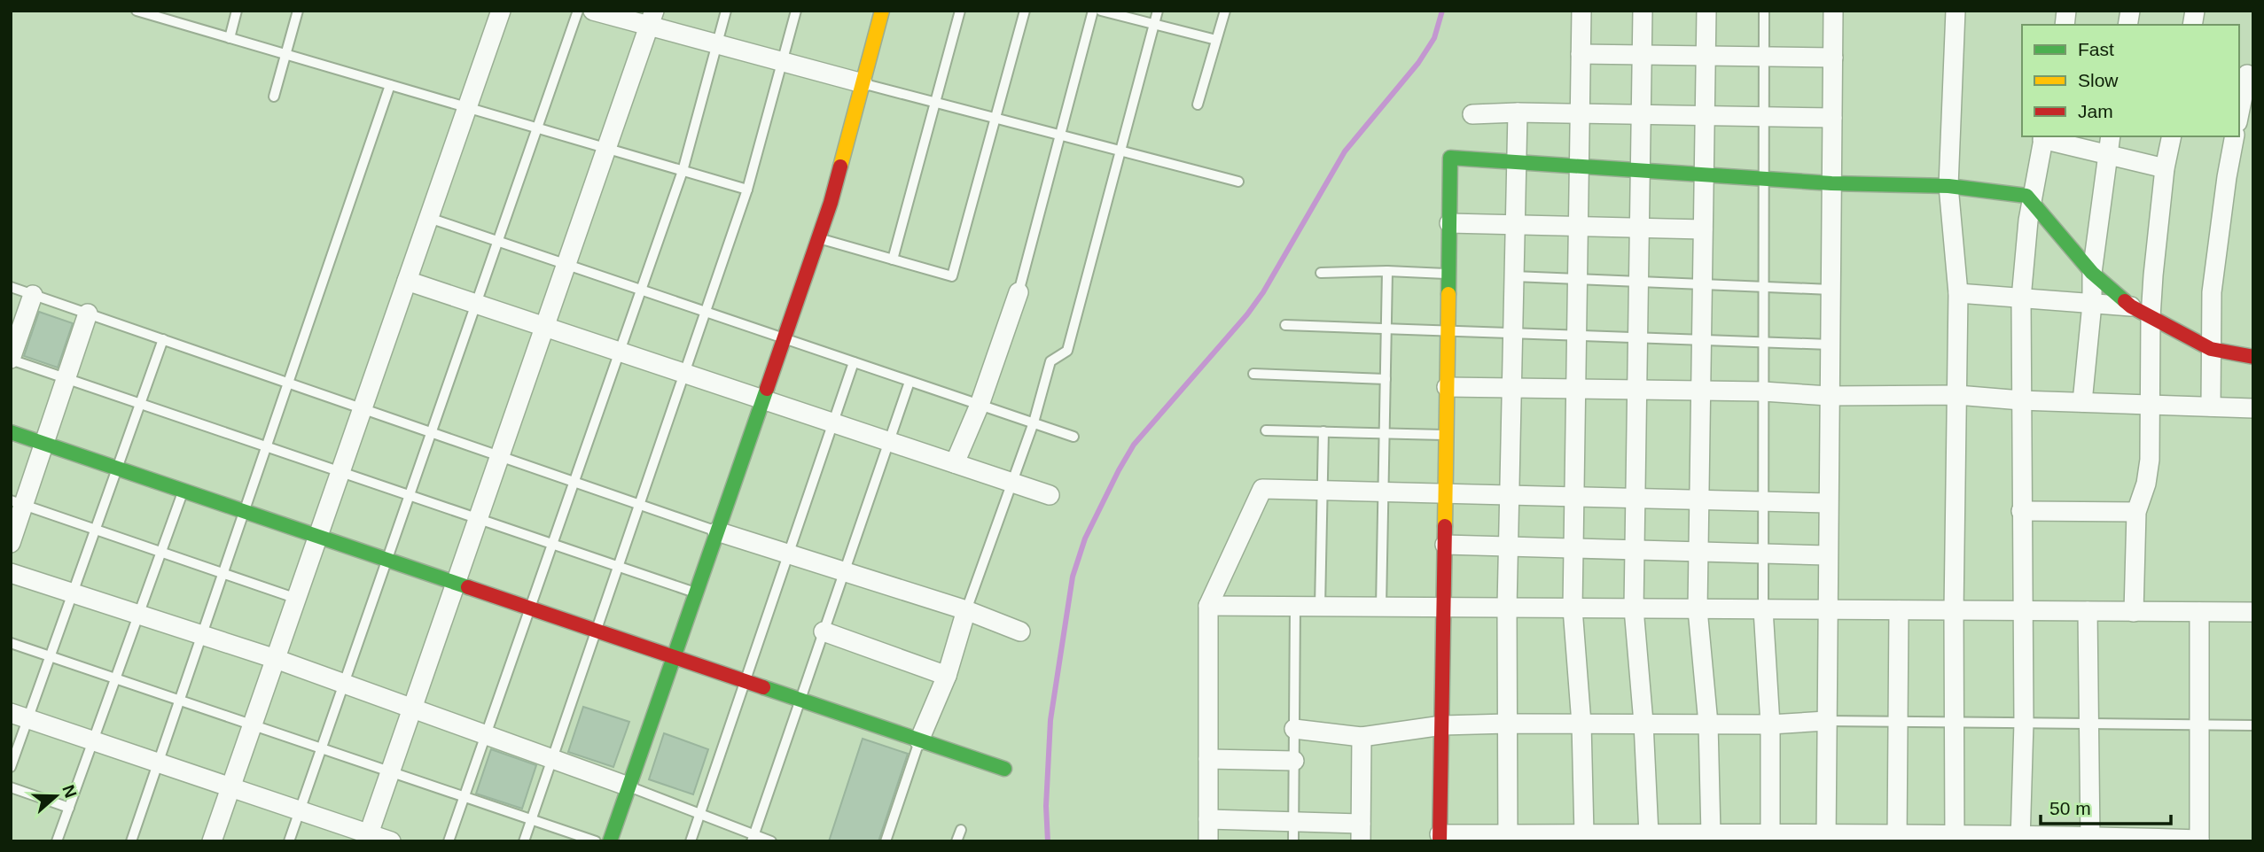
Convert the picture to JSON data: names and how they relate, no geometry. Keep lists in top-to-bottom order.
{
  "legend": ["Fast", "Slow", "Jam"],
  "scale_bar": "50 m",
  "north": "right"
}
